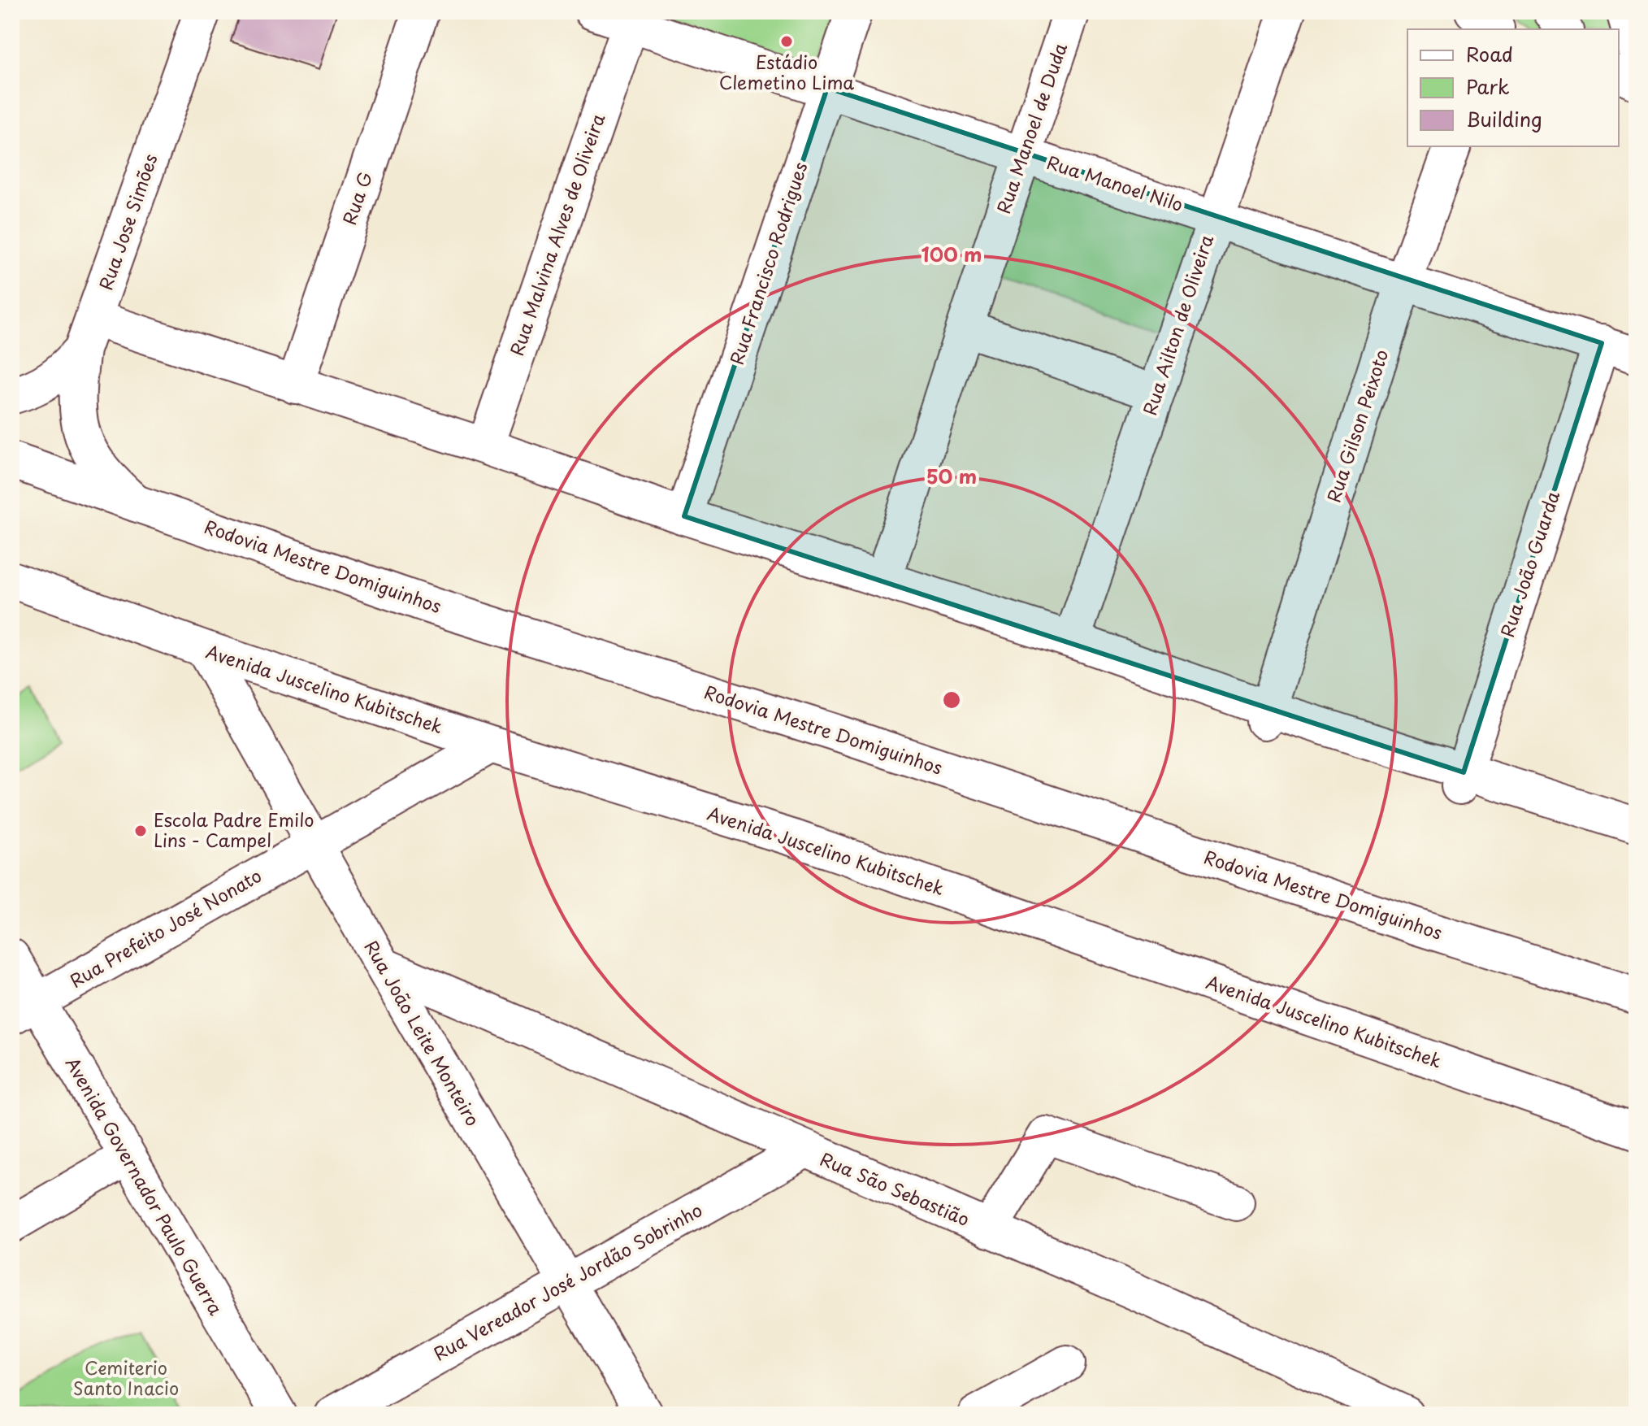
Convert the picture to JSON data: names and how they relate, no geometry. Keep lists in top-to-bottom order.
{
  "streets": {
    "street": [
      "Rua Manoel de Duda",
      "Rua Manoel Nilo",
      "Rua G",
      "Rua Jose Simões",
      "Rua Malvina Alves de Oliveira",
      "Rua Francisco Rodrigues",
      "Rua Ailton de Oliveira",
      "Rua Gilson Peixoto",
      "Rua João Guarda",
      "Rodovia Mestre Domiguinhos",
      "Avenida Juscelino Kubitschek",
      "Rua Prefeito José Nonato",
      "Rua João Leite Monteiro",
      "Avenida Governador Paulo Guerra",
      "Rua São Sebastião",
      "Rua Vereador José Jordão Sobrinho"
    ]
  },
  "crossings": [
    ["Rua Manoel de Duda", "Rua Manoel Nilo"],
    ["Rua Manoel Nilo", "Rua Malvina Alves de Oliveira"],
    ["Rua Manoel Nilo", "Rua Francisco Rodrigues"],
    ["Rua Manoel Nilo", "Rua Ailton de Oliveira"],
    ["Rua Manoel Nilo", "Rua Gilson Peixoto"],
    ["Rua Manoel Nilo", "Rua João Guarda"],
    ["Avenida Juscelino Kubitschek", "Rua Prefeito José Nonato"],
    ["Avenida Juscelino Kubitschek", "Rua João Leite Monteiro"],
    ["Rua Prefeito José Nonato", "Rua João Leite Monteiro"],
    ["Rua Prefeito José Nonato", "Avenida Governador Paulo Guerra"],
    ["Rua João Leite Monteiro", "Rua São Sebastião"],
    ["Rua João Leite Monteiro", "Rua Vereador José Jordão Sobrinho"],
    ["Rua São Sebastião", "Rua Vereador José Jordão Sobrinho"]
  ],
  "parks": ["Cemiterio Santo Inacio"],
  "places": ["Estádio Clemetino Lima", "Escola Padre Emilo Lins - Campel"],
  "legend": ["Road", "Park", "Building"],
  "rings": ["100 m", "50 m"]
}
